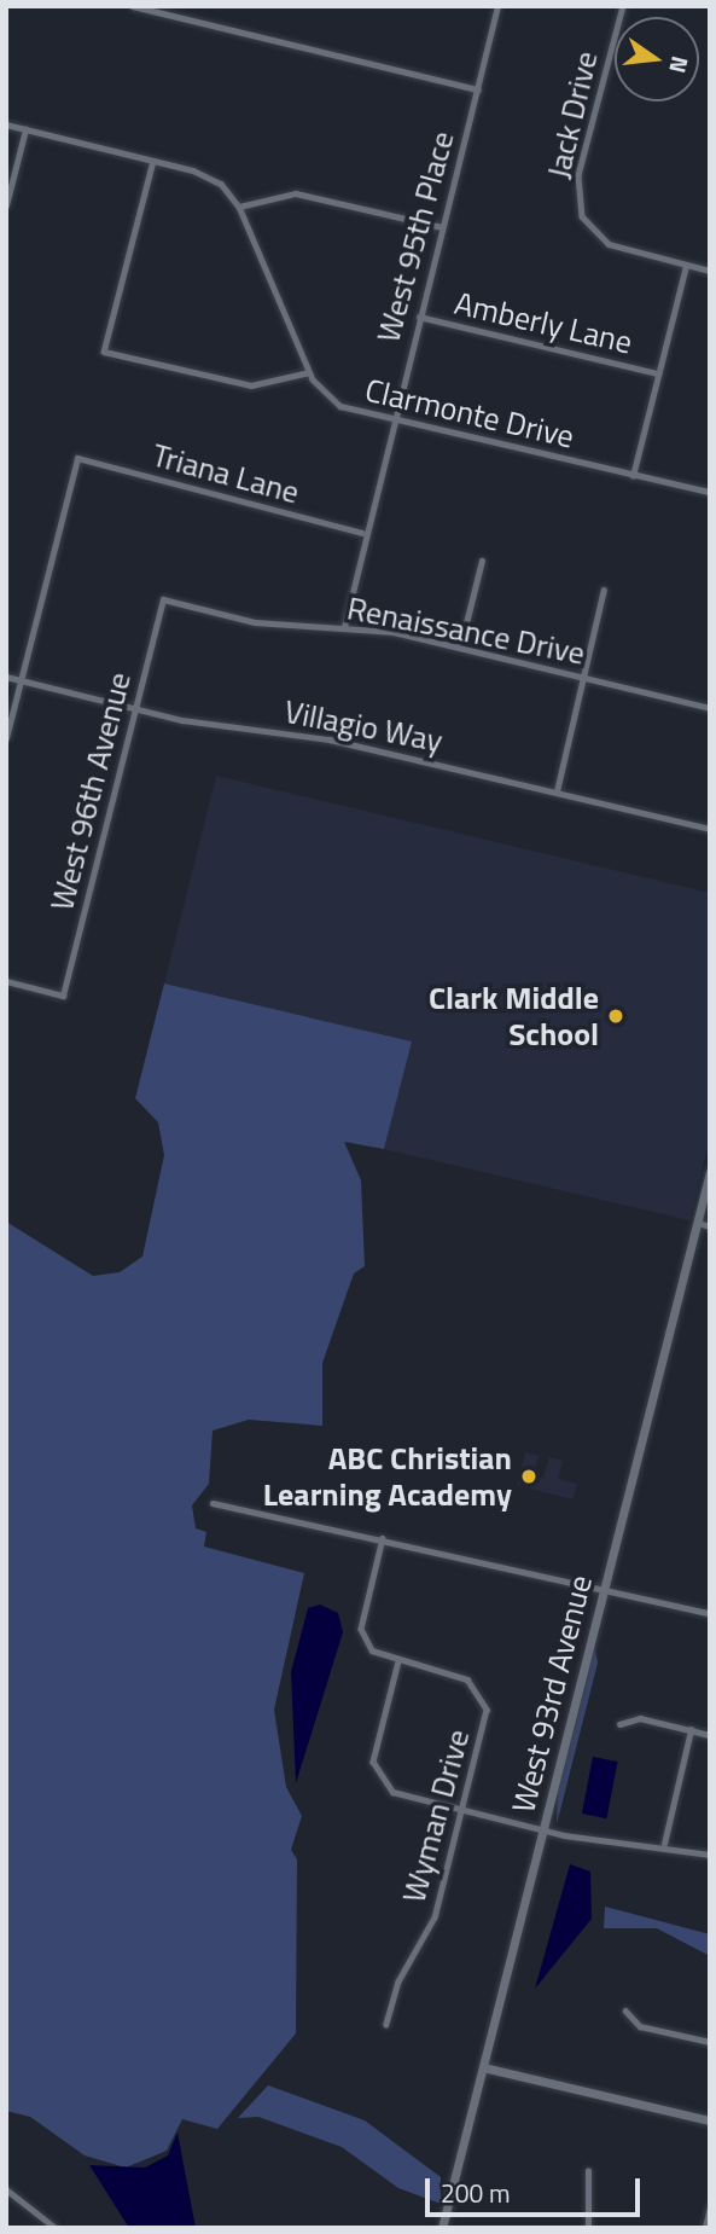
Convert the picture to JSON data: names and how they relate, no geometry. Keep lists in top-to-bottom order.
{
  "streets": {
    "street": [
      "Jack Drive",
      "West 95th Place",
      "Amberly Lane",
      "Clarmonte Drive",
      "Triana Lane",
      "Renaissance Drive",
      "Villagio Way",
      "West 96th Avenue",
      "West 93rd Avenue",
      "Wyman Drive"
    ]
  },
  "crossings": [
    ["West 95th Place", "Amberly Lane"],
    ["West 95th Place", "Clarmonte Drive"],
    ["West 95th Place", "Triana Lane"],
    ["West 95th Place", "Renaissance Drive"],
    ["Triana Lane", "Villagio Way"],
    ["Renaissance Drive", "West 96th Avenue"],
    ["Villagio Way", "West 96th Avenue"]
  ],
  "places": ["Clark Middle School", "ABC Christian Learning Academy"],
  "scale_bar": "200 m",
  "north": "right"
}
